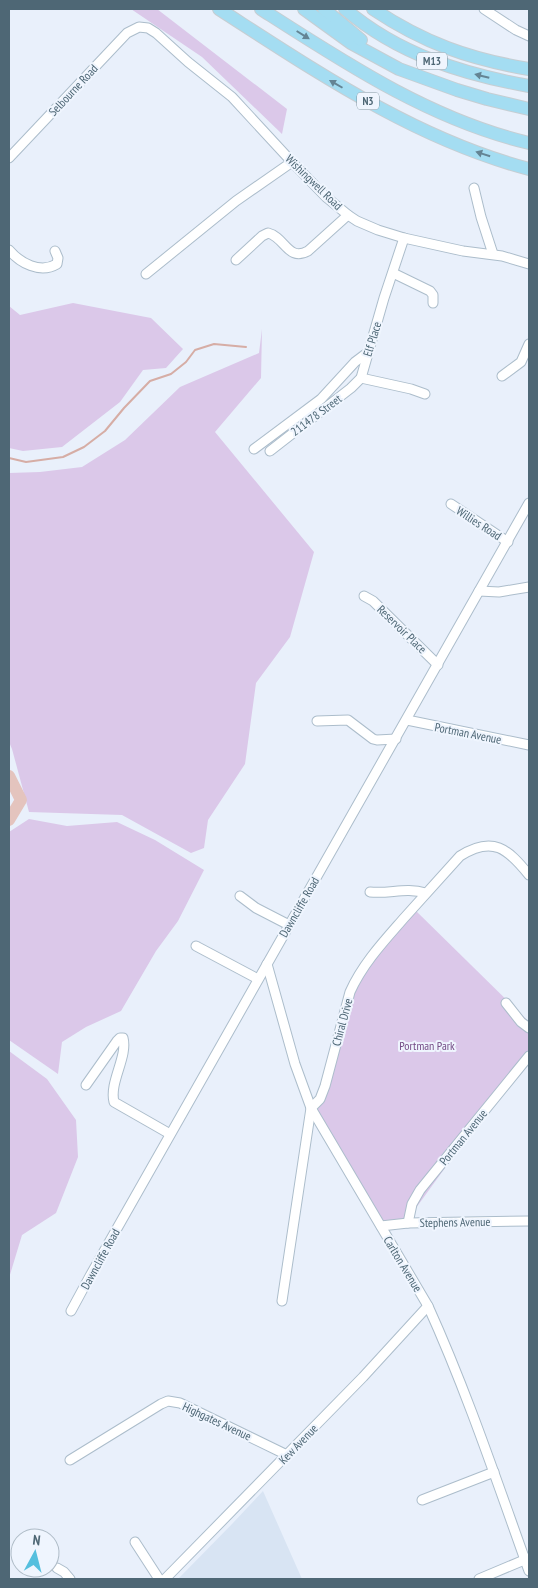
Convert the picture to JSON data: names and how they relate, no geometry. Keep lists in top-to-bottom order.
{
  "streets": {
    "highway": ["M13", "N3"],
    "street": [
      "Selbourne Road",
      "Wishingwell Road",
      "Elf Place",
      "211478 Street",
      "Willies Road",
      "Reservoir Place",
      "Portman Avenue",
      "Dawncliffe Road",
      "Chiral Drive",
      "Stephens Avenue",
      "Carlton Avenue",
      "Highgates Avenue",
      "Kew Avenue"
    ]
  },
  "crossings": [
    ["Selbourne Road", "Wishingwell Road"],
    ["Wishingwell Road", "Elf Place"],
    ["Elf Place", "211478 Street"],
    ["Willies Road", "Dawncliffe Road"],
    ["Reservoir Place", "Dawncliffe Road"],
    ["Portman Avenue", "Dawncliffe Road"],
    ["Portman Avenue", "Stephens Avenue"],
    ["Dawncliffe Road", "Carlton Avenue"],
    ["Chiral Drive", "Carlton Avenue"],
    ["Stephens Avenue", "Carlton Avenue"],
    ["Carlton Avenue", "Kew Avenue"],
    ["Highgates Avenue", "Kew Avenue"]
  ],
  "parks": ["Portman Park"],
  "north": "top"
}
